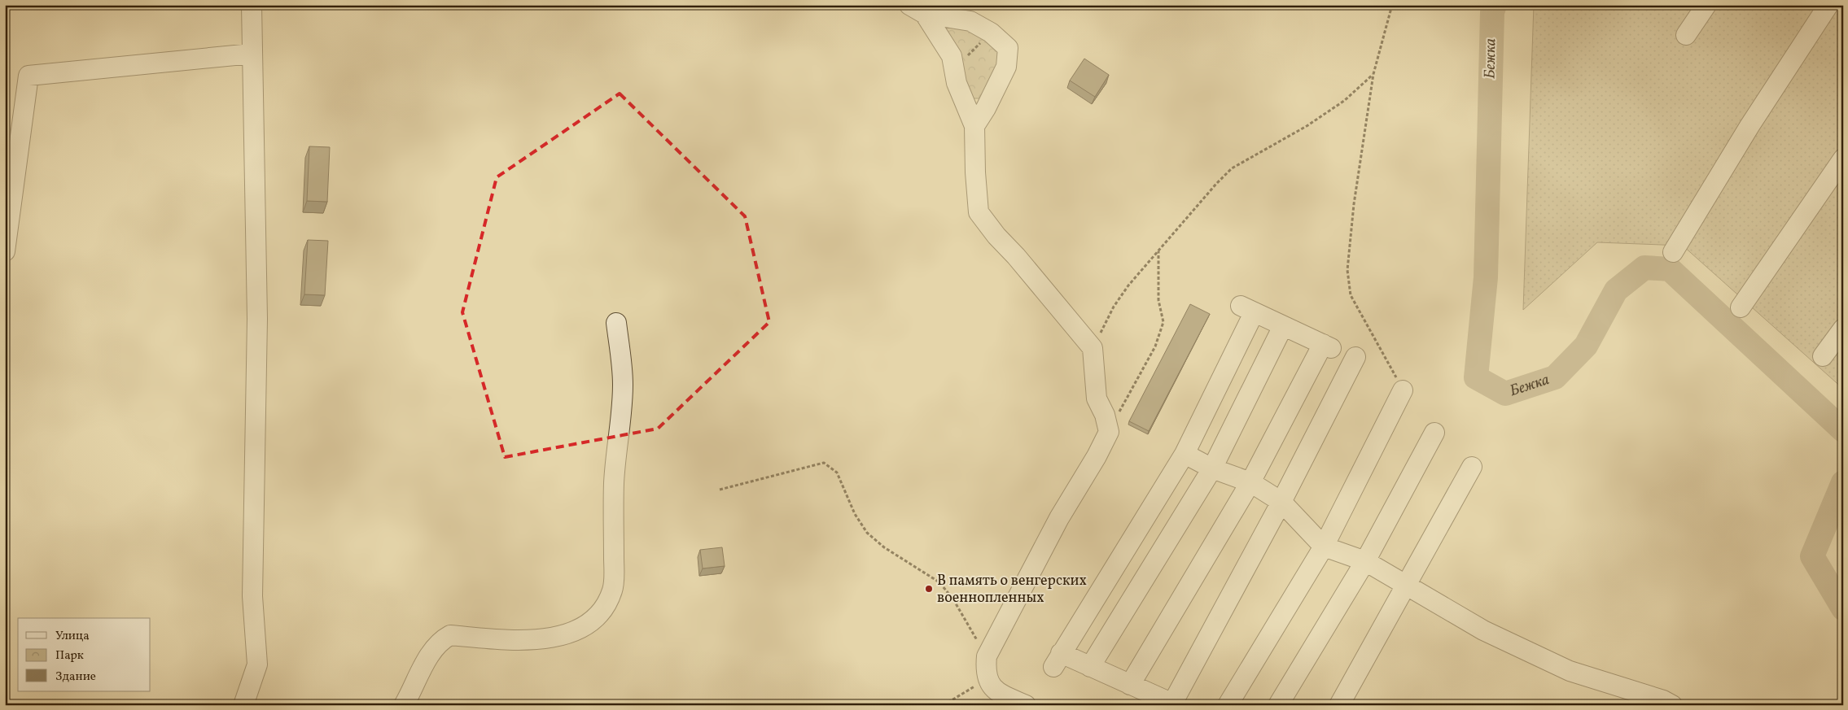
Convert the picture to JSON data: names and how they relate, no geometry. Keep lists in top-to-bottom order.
{
  "water": ["Бежка"],
  "places": ["В память о венгерских военнопленных"],
  "legend": ["Улица", "Парк", "Здание"]
}
